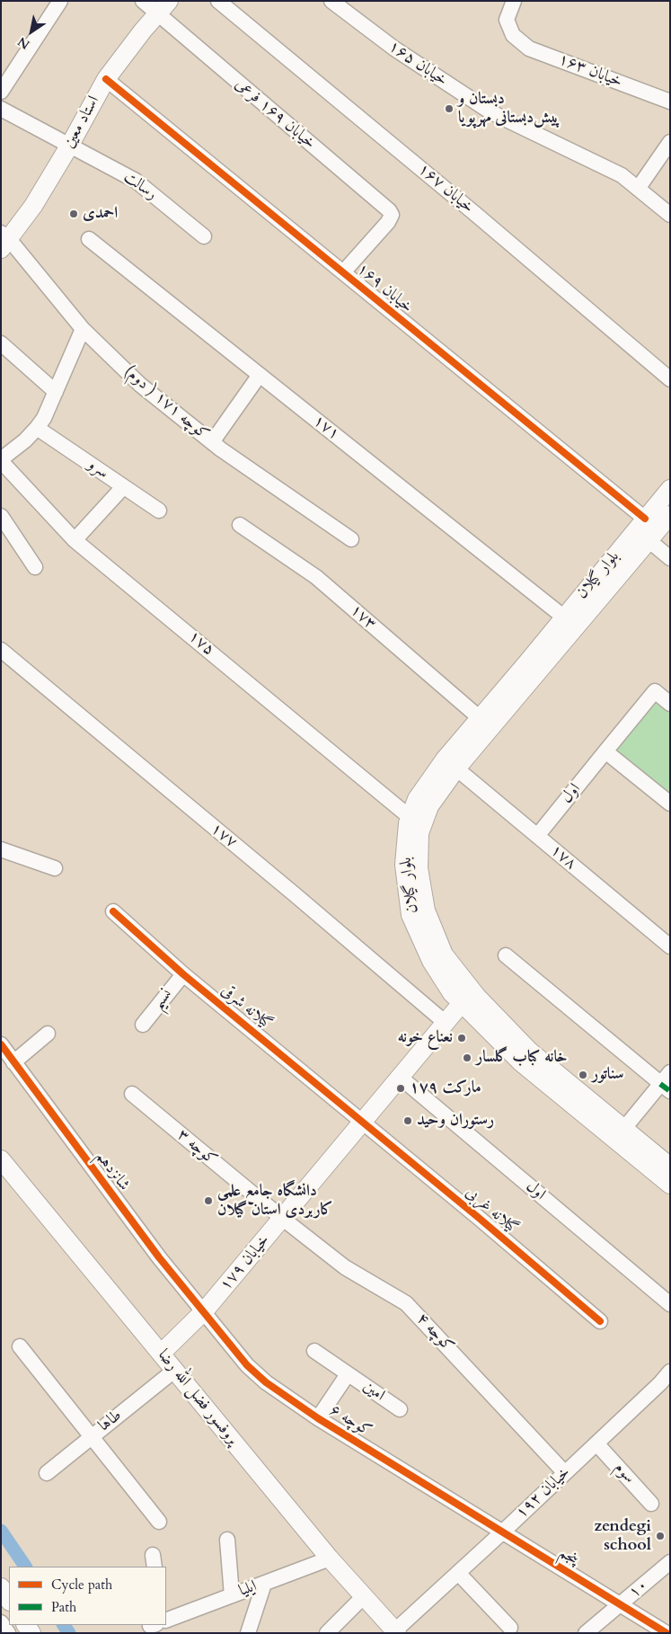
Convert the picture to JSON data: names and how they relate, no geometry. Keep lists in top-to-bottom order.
{
  "streets": {
    "main road": [
      "استاد معین",
      "بلوار گیلان",
      "خیابان ۱۷۹",
      "پروفسور فضل الله رضا"
    ],
    "street": [
      "خیابان ۱۶۵",
      "خیابان ۱۶۳",
      "خیابان ۱۶۹ فرعی",
      "رسالت",
      "خیابان ۱۶۷",
      "خیابان ۱۶۹",
      "کوچه ۱۷۱ ( دوم)",
      "۱۷۱",
      "سرو",
      "۱۷۳",
      "۱۷۵",
      "اول",
      "۱۷۷",
      "۱۷۸",
      "نسیم",
      "گیلانه شرقی",
      "کوچه ۳",
      "شانزدهم",
      "گیلانه غربی",
      "کوچه ۴",
      "امین",
      "طاها",
      "کوچه ۶",
      "سوم",
      "خیابان ۱۹۲",
      "پنجم",
      "ایلیا",
      "۱۰"
    ]
  },
  "crossings": [
    ["خیابان ۱۶۹ فرعی", "استاد معین"],
    ["خیابان ۱۶۹ فرعی", "خیابان ۱۶۹"],
    ["استاد معین", "رسالت"],
    ["استاد معین", "خیابان ۱۶۹"],
    ["استاد معین", "کوچه ۱۷۱ ( دوم)"],
    ["خیابان ۱۶۹", "بلوار گیلان"],
    ["۱۷۱", "بلوار گیلان"],
    ["بلوار گیلان", "۱۷۳"],
    ["بلوار گیلان", "۱۷۵"],
    ["بلوار گیلان", "۱۷۸"],
    ["بلوار گیلان", "خیابان ۱۷۹"],
    ["اول", "۱۷۸"],
    ["اول", "خیابان ۱۷۹"],
    ["۱۷۷", "خیابان ۱۷۹"],
    ["نسیم", "گیلانه شرقی"],
    ["گیلانه شرقی", "گیلانه غربی"],
    ["گیلانه شرقی", "خیابان ۱۷۹"],
    ["کوچه ۳", "خیابان ۱۷۹"],
    ["کوچه ۳", "کوچه ۴"],
    ["شانزدهم", "خیابان ۱۷۹"],
    ["شانزدهم", "کوچه ۶"],
    ["گیلانه غربی", "خیابان ۱۷۹"],
    ["خیابان ۱۷۹", "کوچه ۴"],
    ["خیابان ۱۷۹", "پروفسور فضل الله رضا"],
    ["خیابان ۱۷۹", "کوچه ۶"],
    ["کوچه ۴", "خیابان ۱۹۲"],
    ["امین", "کوچه ۶"],
    ["پروفسور فضل الله رضا", "طاها"],
    ["پروفسور فضل الله رضا", "خیابان ۱۹۲"],
    ["پروفسور فضل الله رضا", "ایلیا"],
    ["کوچه ۶", "خیابان ۱۹۲"],
    ["کوچه ۶", "پنجم"],
    ["سوم", "خیابان ۱۹۲"],
    ["خیابان ۱۹۲", "پنجم"],
    ["پنجم", "۱۰"]
  ],
  "places": [
    "دبستان و پیش‌دبستانی مهرپویا",
    "احمدی",
    "نعناع خونه",
    "خانه کباب گلسار",
    "سناتور",
    "۱۷۹ مارکت",
    "رستوران وحید",
    "دانشگاه جامع علمی کاربردی استان گیلان",
    "zendegi school"
  ],
  "legend": ["Cycle path", "Path"],
  "north": "bottom left"
}
